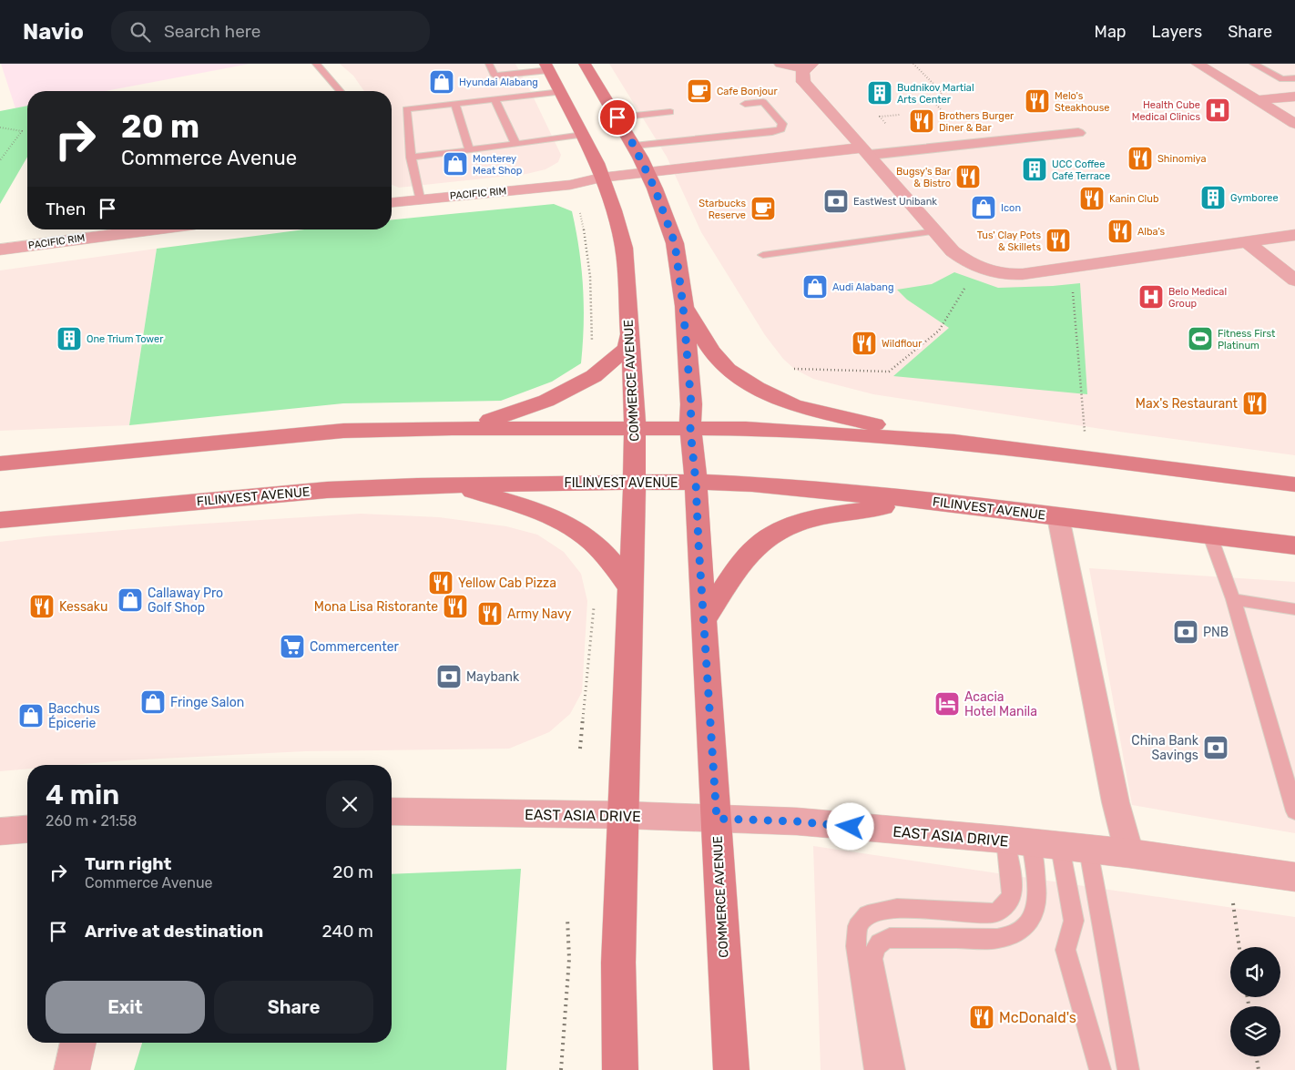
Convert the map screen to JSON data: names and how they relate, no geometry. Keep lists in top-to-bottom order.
{
  "streets": {
    "main road": ["COMMERCE AVENUE", "FILINVEST AVENUE"],
    "street": ["PACIFIC RIM", "EAST ASIA DRIVE"]
  },
  "crossings": [
    ["PACIFIC RIM", "COMMERCE AVENUE"],
    ["COMMERCE AVENUE", "FILINVEST AVENUE"],
    ["COMMERCE AVENUE", "EAST ASIA DRIVE"]
  ],
  "places": {
    "shop": [
      "Hyundai Alabang",
      "Monterey Meat Shop",
      "Icon",
      "Audi Alabang",
      "Callaway Pro Golf Shop",
      "Fringe Salon",
      "Bacchus Épicerie"
    ],
    "cafe": ["Cafe Bonjour", "Starbucks Reserve"],
    "building": [
      "Budnikov Martial Arts Center",
      "UCC Coffee Café Terrace",
      "Gymboree",
      "One Trium Tower"
    ],
    "restaurant": [
      "Melo's Steakhouse",
      "Brothers Burger Diner & Bar",
      "Shinomiya",
      "Bugsy's Bar & Bistro",
      "Kanin Club",
      "Alba's",
      "Tus' Clay Pots & Skillets",
      "Wildflour",
      "Max's Restaurant",
      "Yellow Cab Pizza",
      "Kessaku",
      "Mona Lisa Ristorante",
      "Army Navy",
      "McDonald's"
    ],
    "hospital": ["Health Cube Medical Clinics", "Belo Medical Group"],
    "bank": [
      "EastWest Unibank",
      "PNB",
      "Maybank",
      "China Bank Savings"
    ],
    "sports": ["Fitness First Platinum"],
    "supermarket": ["Commercenter"],
    "hotel": ["Acacia Hotel Manila"]
  },
  "page": {
    "header": "Navio",
    "search": "Search here",
    "nav": ["Map", "Layers", "Share"],
    "turn": ["20 m", "Commerce Avenue"],
    "then": "Then",
    "heading": ["4 min", "260 m · 21:58"],
    "list": [
      {
        "name": "Turn right",
        "note": "Commerce Avenue",
        "value": "20 m"
      },
      {
        "name": "Arrive at destination",
        "value": "240 m"
      }
    ],
    "buttons": ["Exit", "Share"]
  }
}
